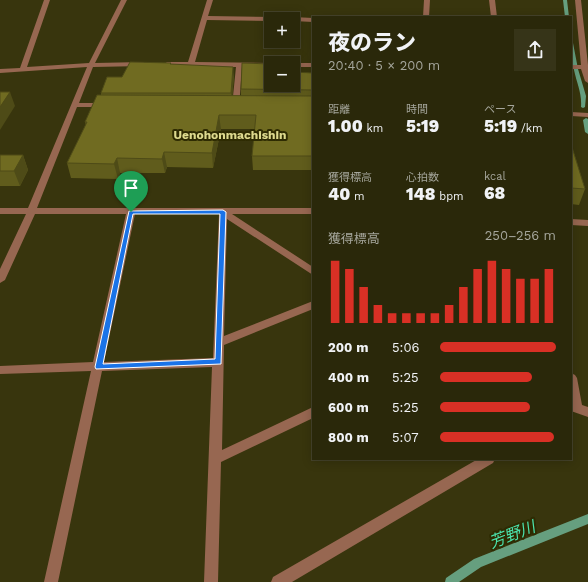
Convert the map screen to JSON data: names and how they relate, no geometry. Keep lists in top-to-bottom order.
{
  "districts": ["Uenohonmachishin"],
  "water": ["芳野川"],
  "page": {
    "map_buttons": ["+", "−"],
    "heading": ["夜のラン", "20:40 · 5 × 200 m"],
    "stats": [
      ["距離", "1.00 km"],
      ["時間", "5:19"],
      ["ペース", "5:19 /km"],
      ["獲得標高", "40 m"],
      ["心拍数", "148 bpm"],
      ["kcal", "68"]
    ],
    "chart": ["獲得標高", "250–256 m"],
    "list": [
      {
        "name": "200 m",
        "note": "5:06"
      },
      {
        "name": "400 m",
        "note": "5:25"
      },
      {
        "name": "600 m",
        "note": "5:25"
      },
      {
        "name": "800 m",
        "note": "5:07"
      }
    ]
  }
}
